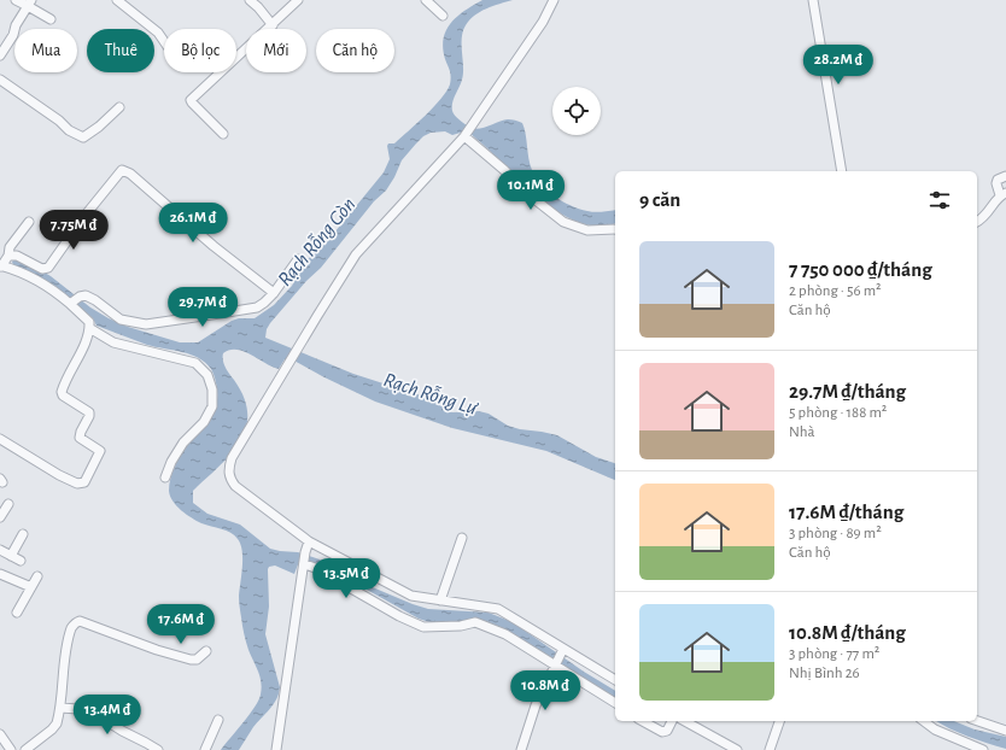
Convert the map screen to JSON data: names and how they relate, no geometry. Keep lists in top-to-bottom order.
{
  "water": ["Rạch Rỗng Gòn", "Rạch Rỗng Lự"],
  "page": {
    "chip": [
      "Mua",
      "Thuê",
      "Bộ lọc",
      "Mới",
      "Căn hộ"
    ],
    "price": [
      "28.2M ₫",
      "10.1M ₫",
      "26.1M ₫",
      "7.75M ₫",
      "29.7M ₫",
      "13.5M ₫",
      "17.6M ₫",
      "10.8M ₫",
      "13.4M ₫"
    ],
    "heading": "9 căn",
    "list": [
      {
        "name": "7 750 000 ₫/tháng",
        "note": "2 phòng · 56 m² · Căn hộ"
      },
      {
        "name": "29.7M ₫/tháng",
        "note": "5 phòng · 188 m² · Nhà"
      },
      {
        "name": "17.6M ₫/tháng",
        "note": "3 phòng · 89 m² · Căn hộ"
      },
      {
        "name": "10.8M ₫/tháng",
        "note": "3 phòng · 77 m² · Nhị Bình 26"
      }
    ]
  }
}
